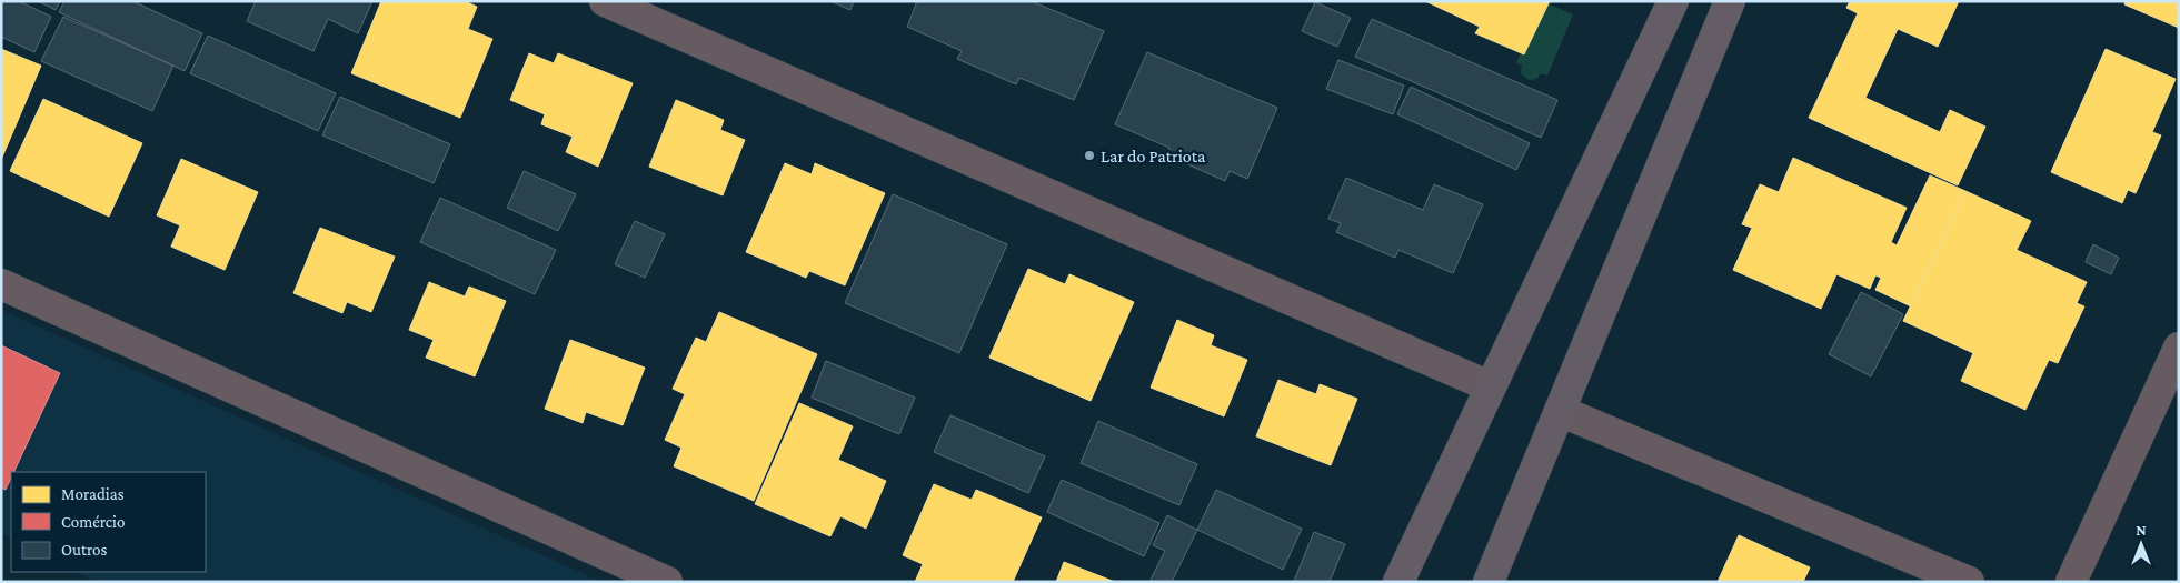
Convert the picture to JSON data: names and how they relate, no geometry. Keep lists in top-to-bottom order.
{
  "places": ["Lar do Patriota"],
  "legend": ["Moradias", "Comércio", "Outros"],
  "north": "top"
}
